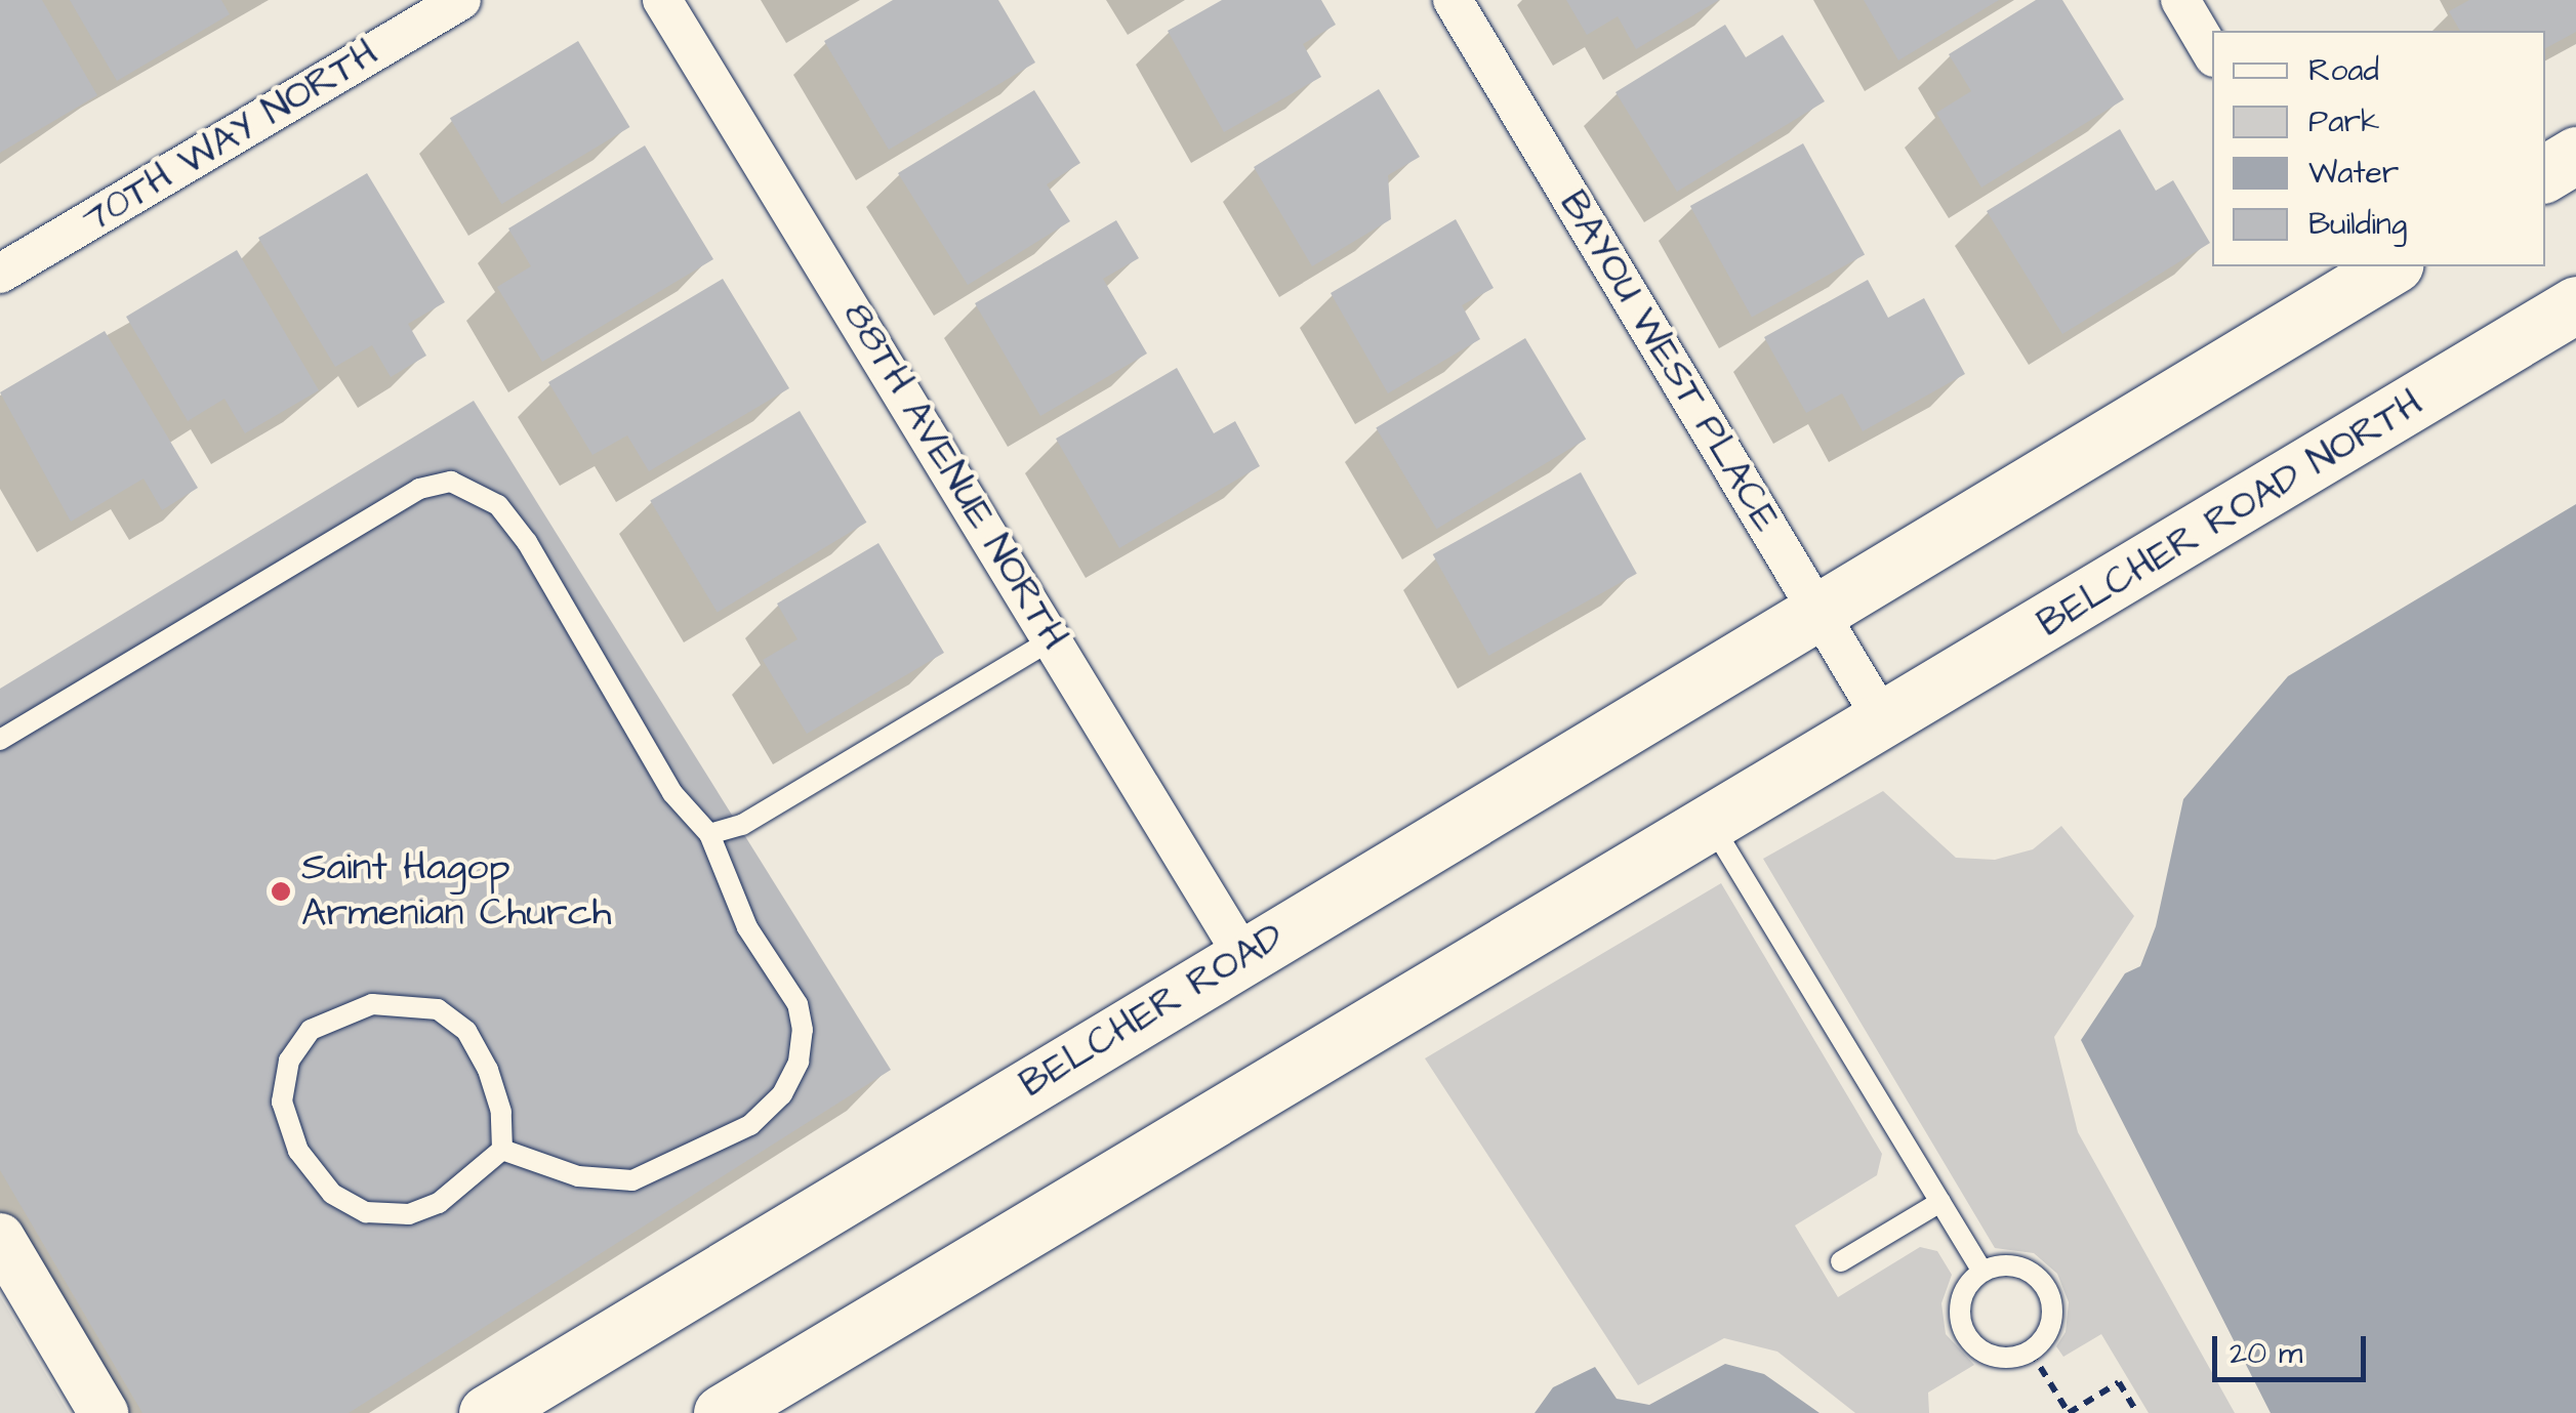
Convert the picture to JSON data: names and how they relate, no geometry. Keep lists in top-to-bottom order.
{
  "streets": {
    "main road": ["BELCHER ROAD NORTH", "BELCHER ROAD"],
    "street": ["70TH WAY NORTH", "BAYOU WEST PLACE", "88TH AVENUE NORTH"]
  },
  "crossings": [
    ["BAYOU WEST PLACE", "BELCHER ROAD NORTH"],
    ["BAYOU WEST PLACE", "BELCHER ROAD"],
    ["88TH AVENUE NORTH", "BELCHER ROAD"]
  ],
  "places": ["Saint Hagop Armenian Church"],
  "legend": [
    "Road",
    "Park",
    "Water",
    "Building"
  ],
  "scale_bar": "20 m"
}
